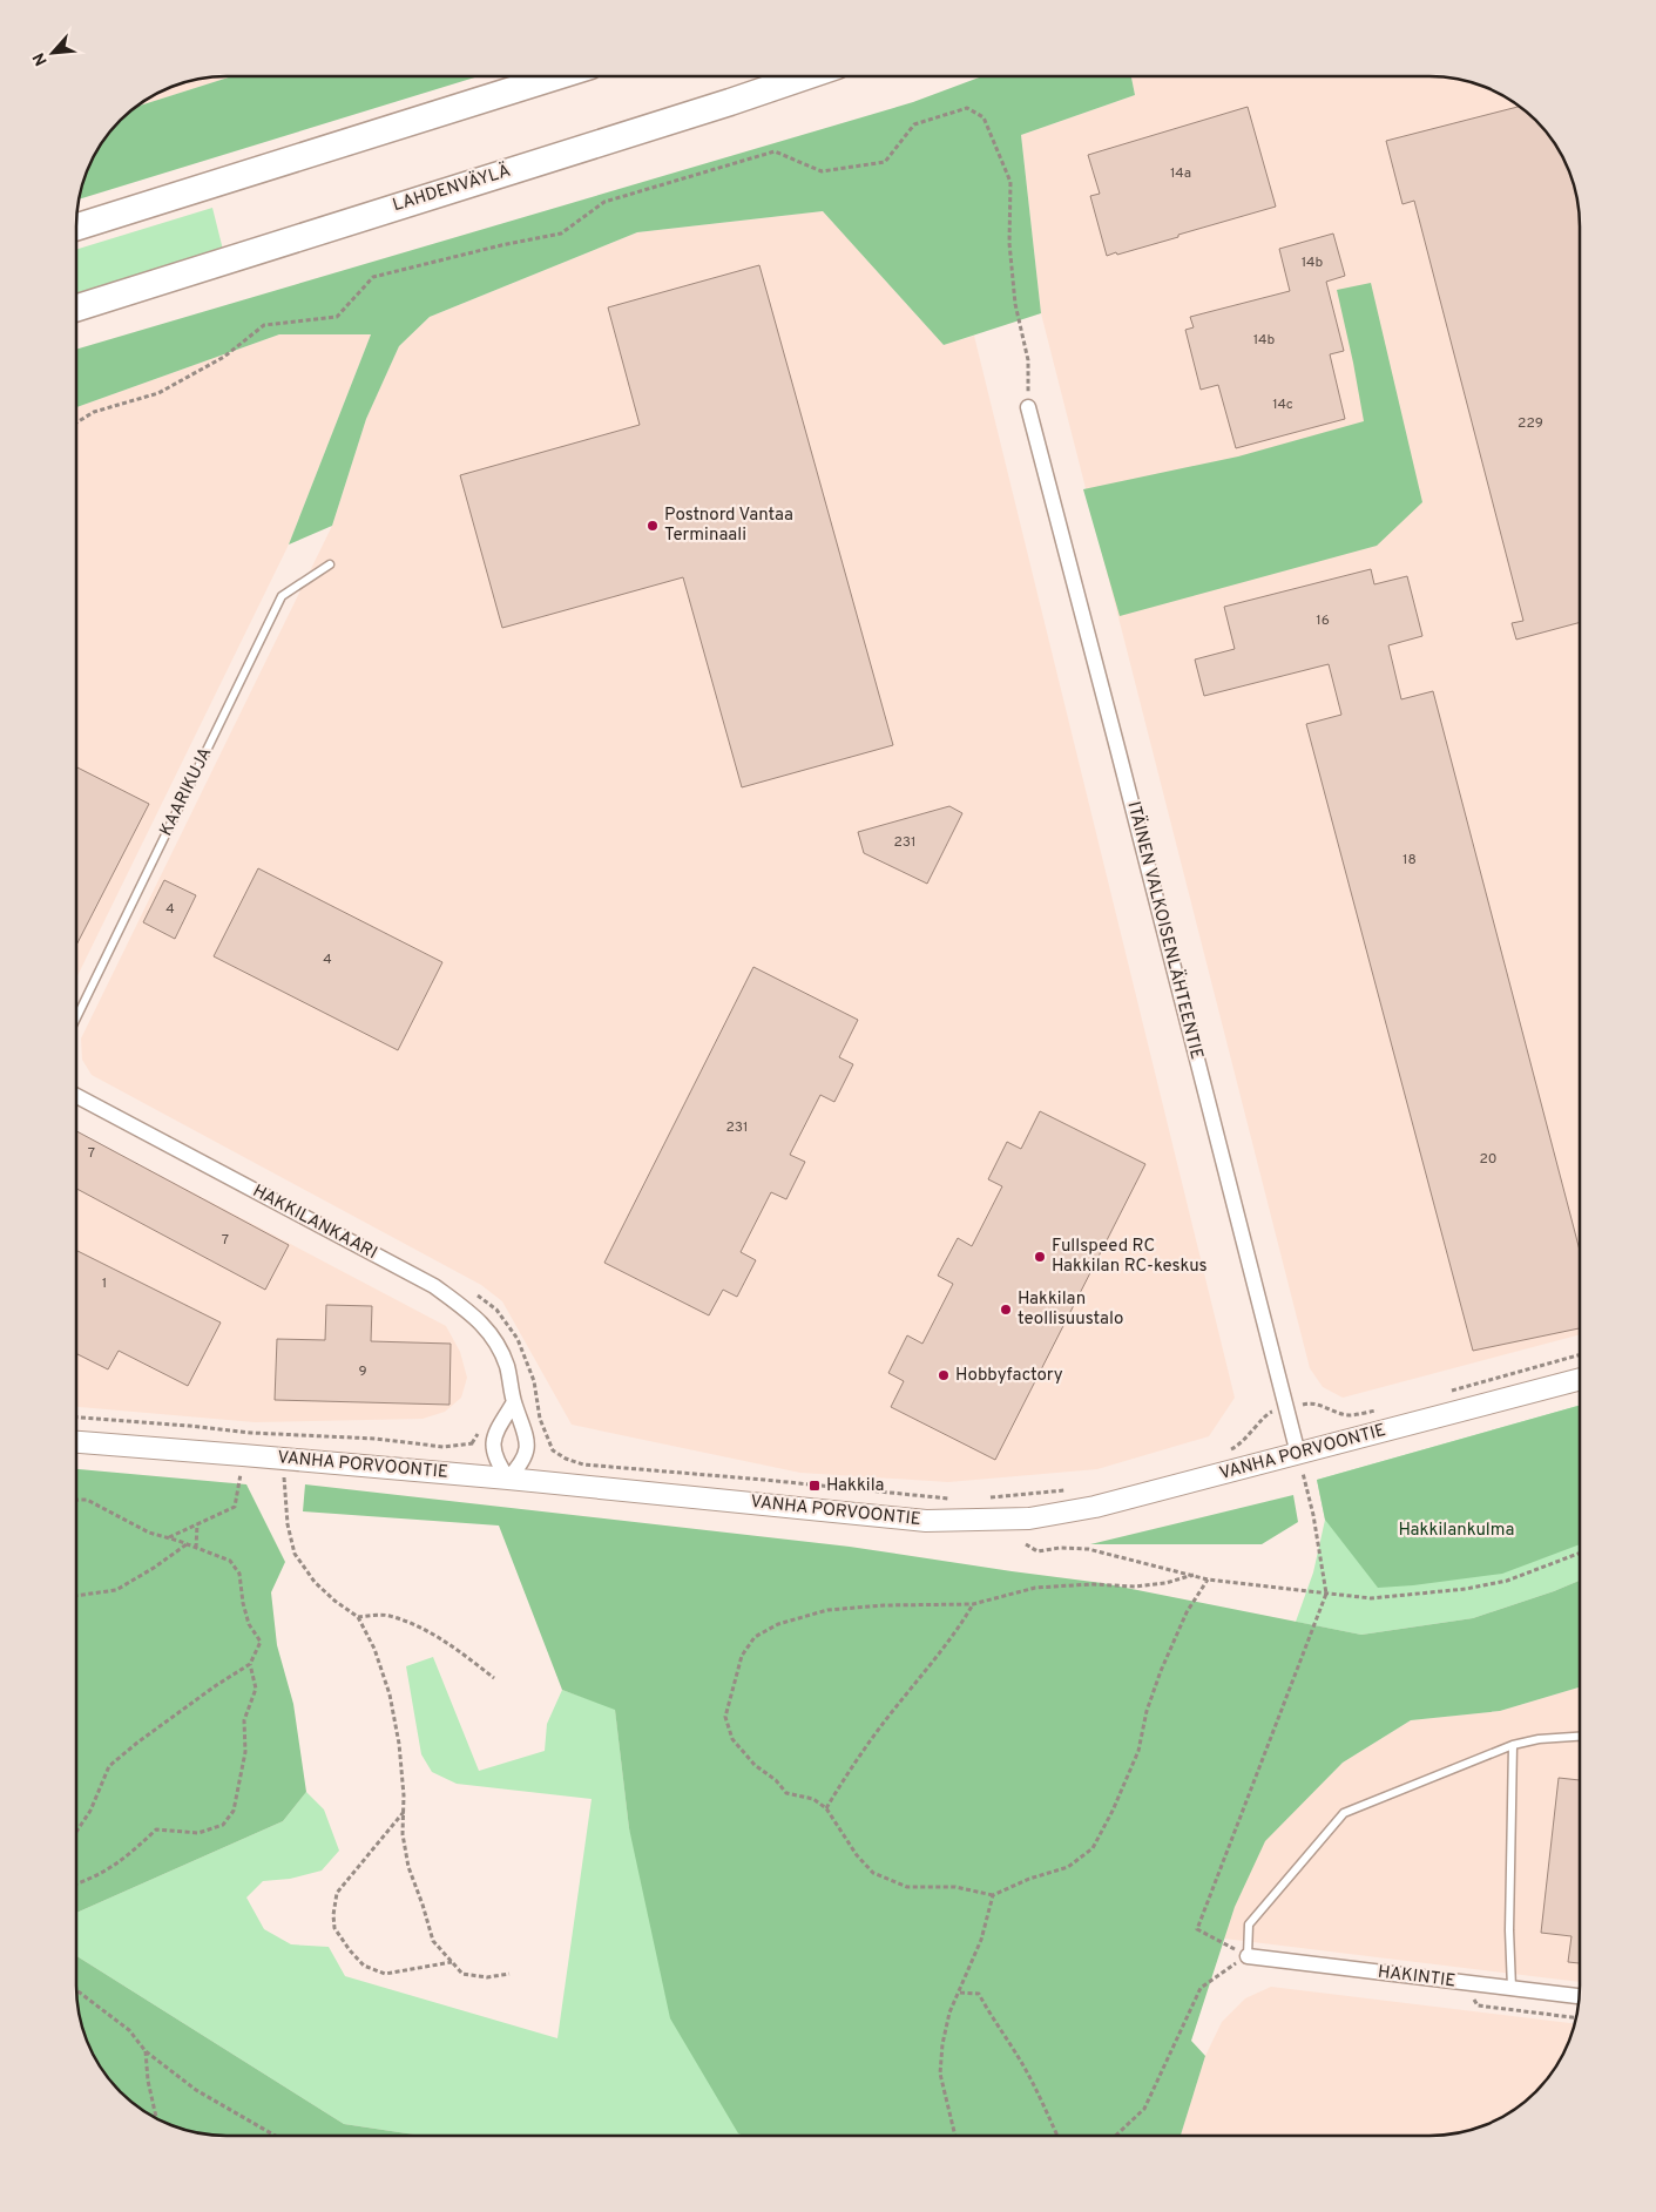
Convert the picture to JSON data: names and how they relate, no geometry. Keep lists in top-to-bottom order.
{
  "streets": {
    "highway": ["LAHDENVÄYLÄ"],
    "main road": ["VANHA PORVOONTIE"],
    "street": ["ITÄINEN VALKOISENLÄHTEENTIE", "HAKKILANKAARI", "HAKINTIE"],
    "lane": ["KAARIKUJA"]
  },
  "crossings": [
    ["ITÄINEN VALKOISENLÄHTEENTIE", "VANHA PORVOONTIE"]
  ],
  "parks": ["Hakkilankulma"],
  "places": {
    "other": [
      "Postnord Vantaa Terminaali",
      "Fullspeed RC Hakkilan RC-keskus",
      "Hakkilan teollisuustalo",
      "Hobbyfactory"
    ],
    "transit": ["Hakkila"]
  },
  "house_numbers": [
    "14a",
    "14b",
    "14b",
    "14c",
    "229",
    "16",
    "231",
    "18",
    "4",
    "4",
    "231",
    "7",
    "20",
    "7",
    "1",
    "9"
  ],
  "north": "bottom left"
}
